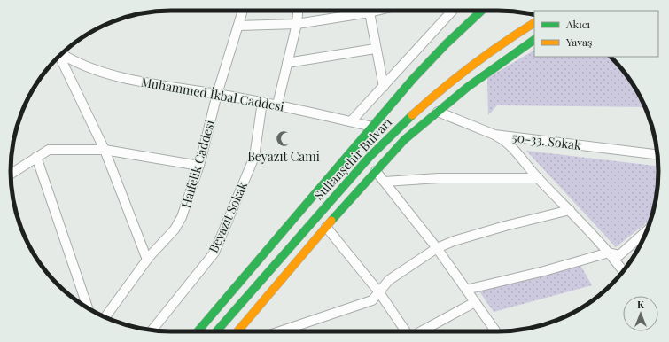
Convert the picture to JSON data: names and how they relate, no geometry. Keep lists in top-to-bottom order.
{
  "streets": {
    "main road": ["Sultanşehir Bulvarı"],
    "street": [
      "Muhammed İkbal Caddesi",
      "50-33. Sokak",
      "Halfelik Caddesi",
      "Beyazıt Sokak"
    ]
  },
  "crossings": [
    ["Muhammed İkbal Caddesi", "Sultanşehir Bulvarı"],
    ["Muhammed İkbal Caddesi", "Halfelik Caddesi"],
    ["Muhammed İkbal Caddesi", "Beyazıt Sokak"],
    ["50-33. Sokak", "Sultanşehir Bulvarı"]
  ],
  "places": {
    "mosque": ["Beyazıt Cami"]
  },
  "legend": ["Akıcı", "Yavaş"],
  "north": "top"
}
